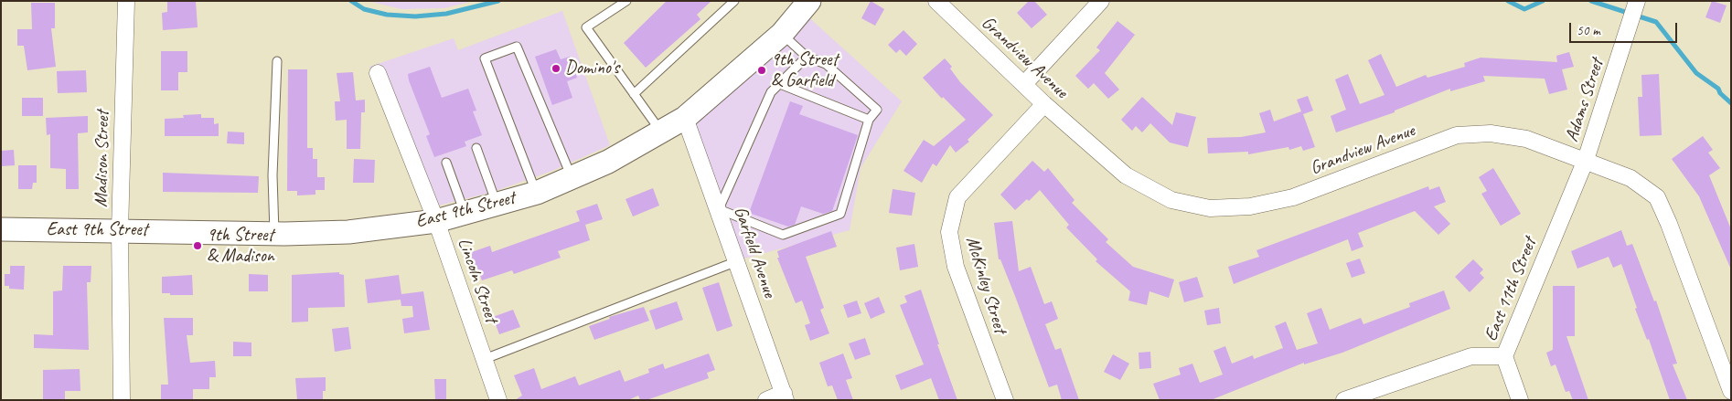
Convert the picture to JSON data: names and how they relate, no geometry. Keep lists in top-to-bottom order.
{
  "streets": {
    "main road": ["East 9th Street"],
    "street": [
      "Grandview Avenue",
      "Adams Street",
      "Madison Street",
      "Garfield Avenue",
      "Lincoln Street",
      "McKinley Street",
      "East 11th Street"
    ]
  },
  "crossings": [
    ["Grandview Avenue", "Adams Street"],
    ["Grandview Avenue", "McKinley Street"],
    ["Grandview Avenue", "East 11th Street"],
    ["Adams Street", "East 11th Street"],
    ["Madison Street", "East 9th Street"],
    ["East 9th Street", "Garfield Avenue"],
    ["East 9th Street", "Lincoln Street"]
  ],
  "places": ["Domino's", "9th Street & Garfield", "9th Street & Madison"],
  "scale_bar": "50 m"
}
